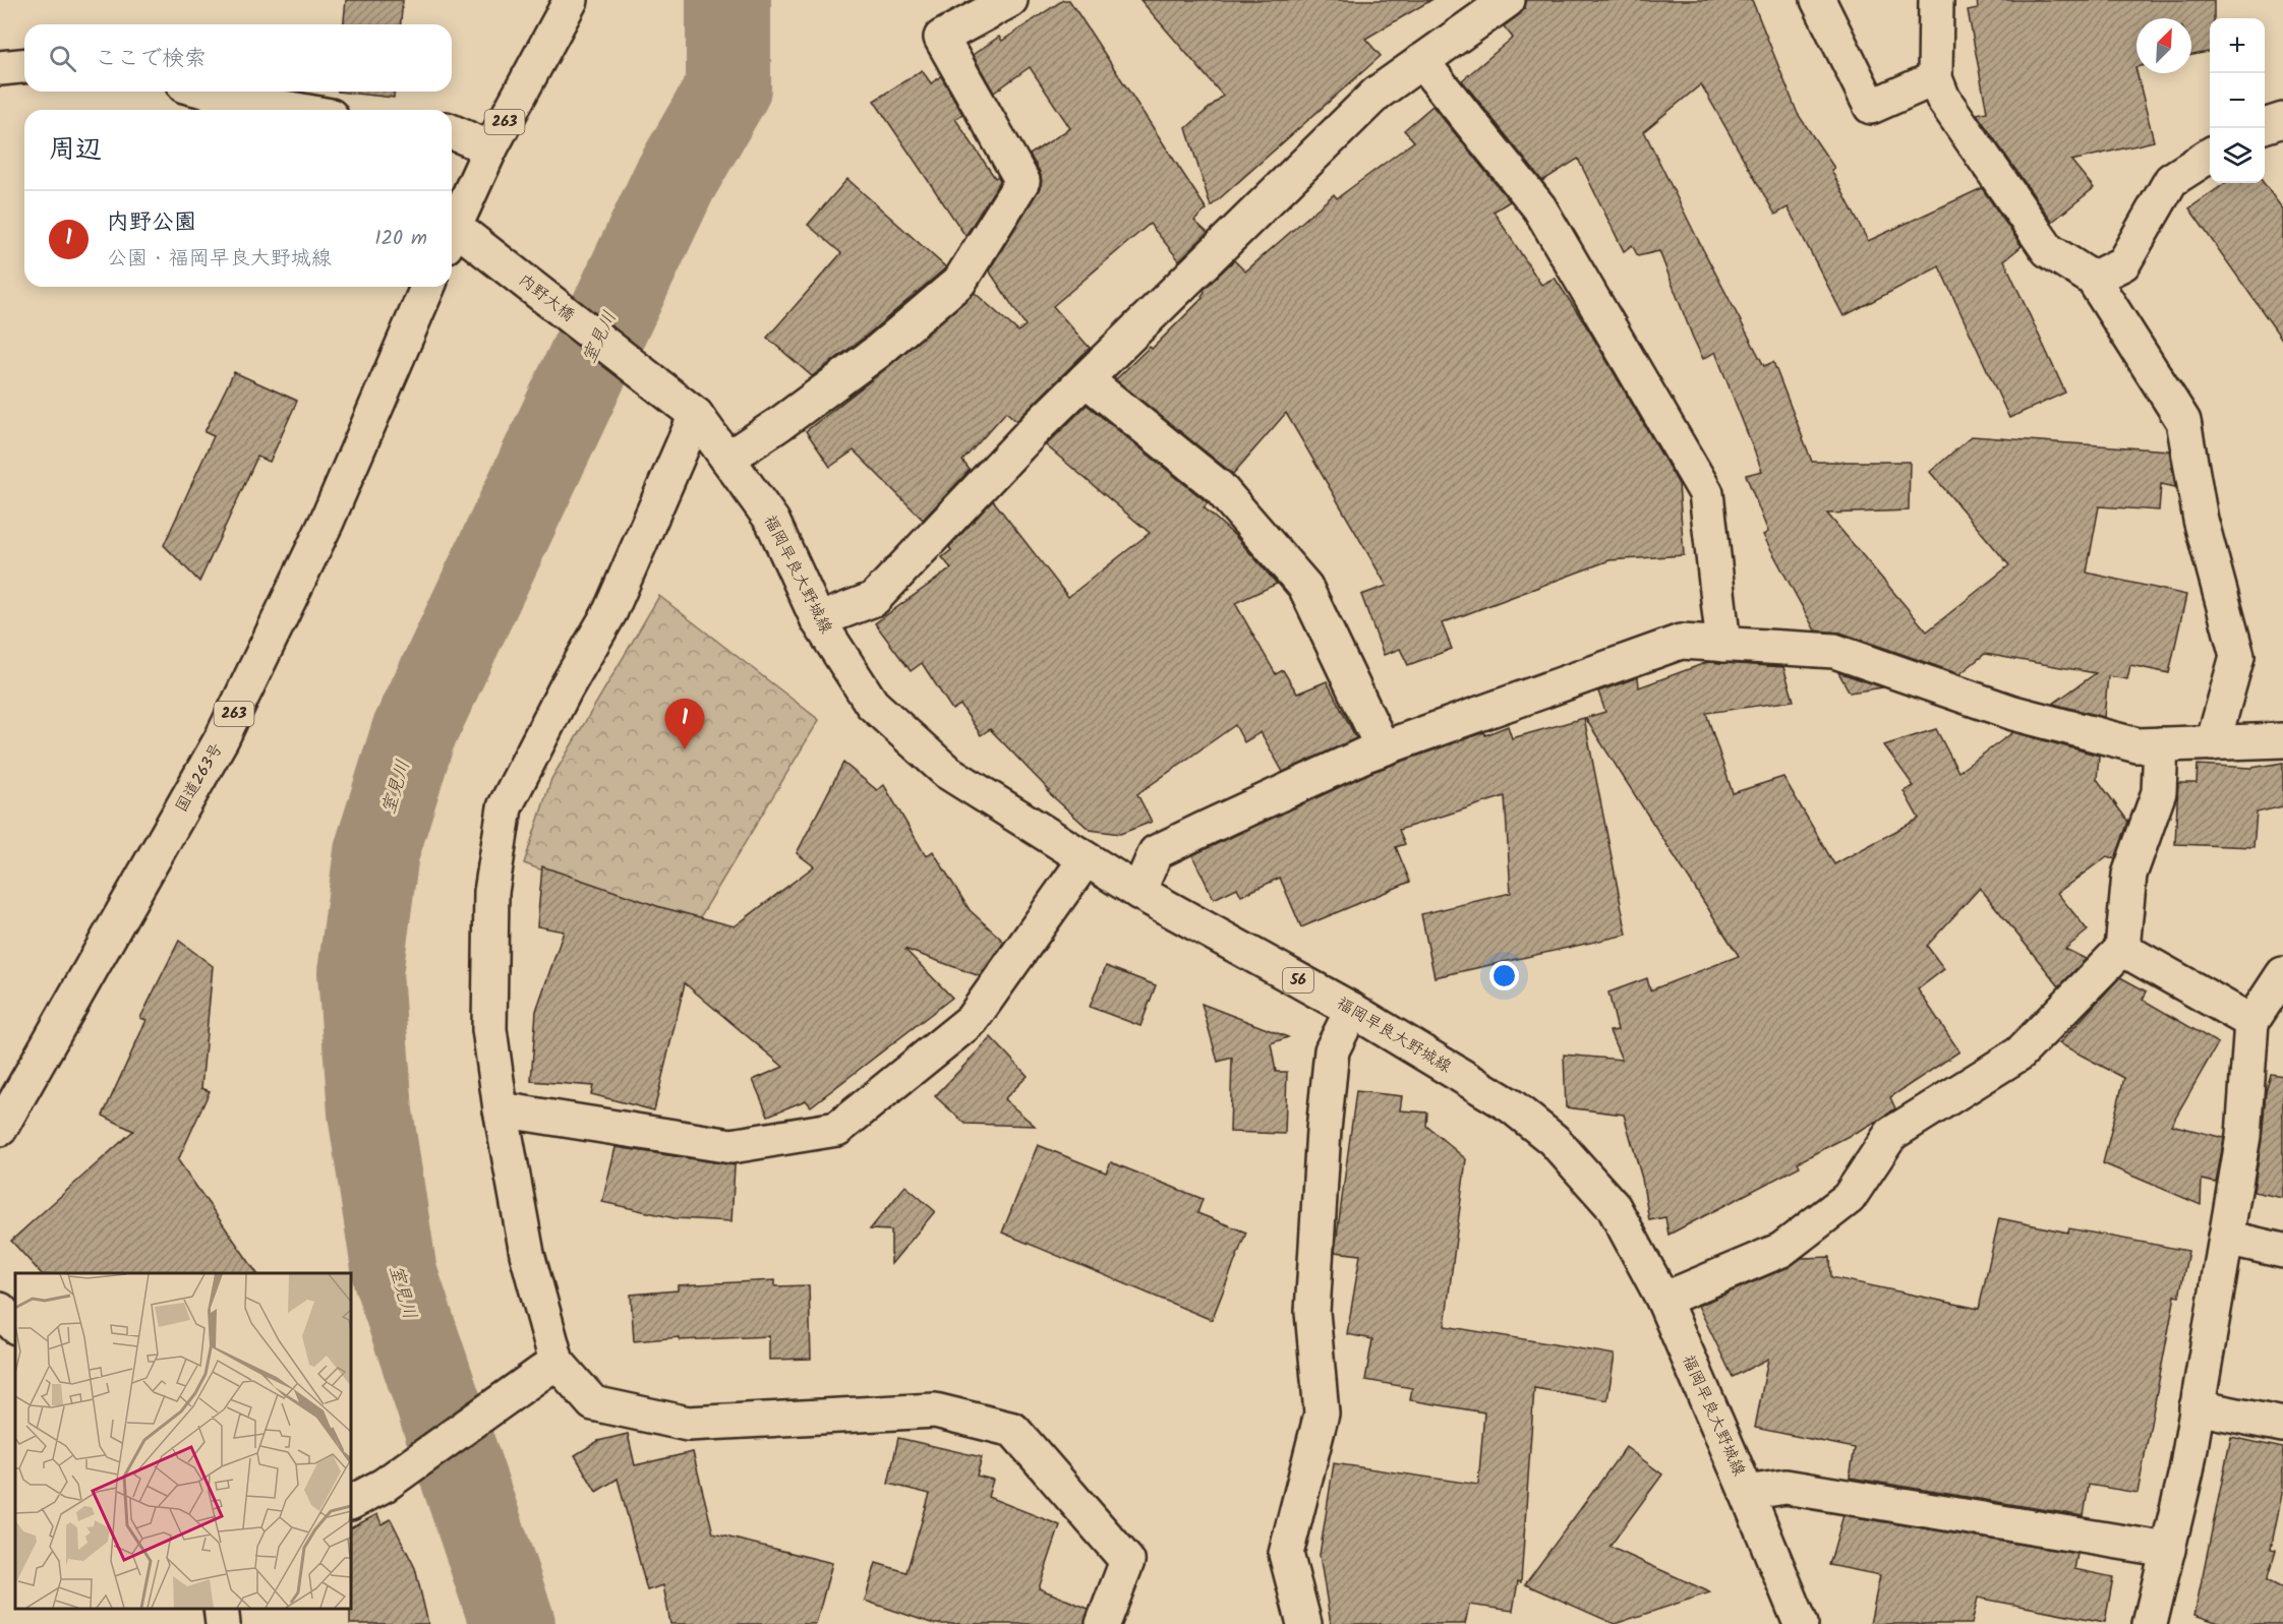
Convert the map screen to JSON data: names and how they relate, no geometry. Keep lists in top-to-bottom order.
{
  "streets": {
    "main road": [
      "263",
      "内野大橋",
      "福岡早良大野城線",
      "国道263号",
      "56"
    ]
  },
  "crossings": [
    ["内野大橋", "福岡早良大野城線"]
  ],
  "water": ["室見川"],
  "north": "top right",
  "page": {
    "map_buttons": ["+", "−"],
    "search": "ここで検索",
    "heading": "周辺",
    "list": [
      {
        "mark": "1",
        "name": "内野公園",
        "note": "公園 · 福岡早良大野城線",
        "value": "120 m"
      }
    ],
    "pins": "1"
  }
}
